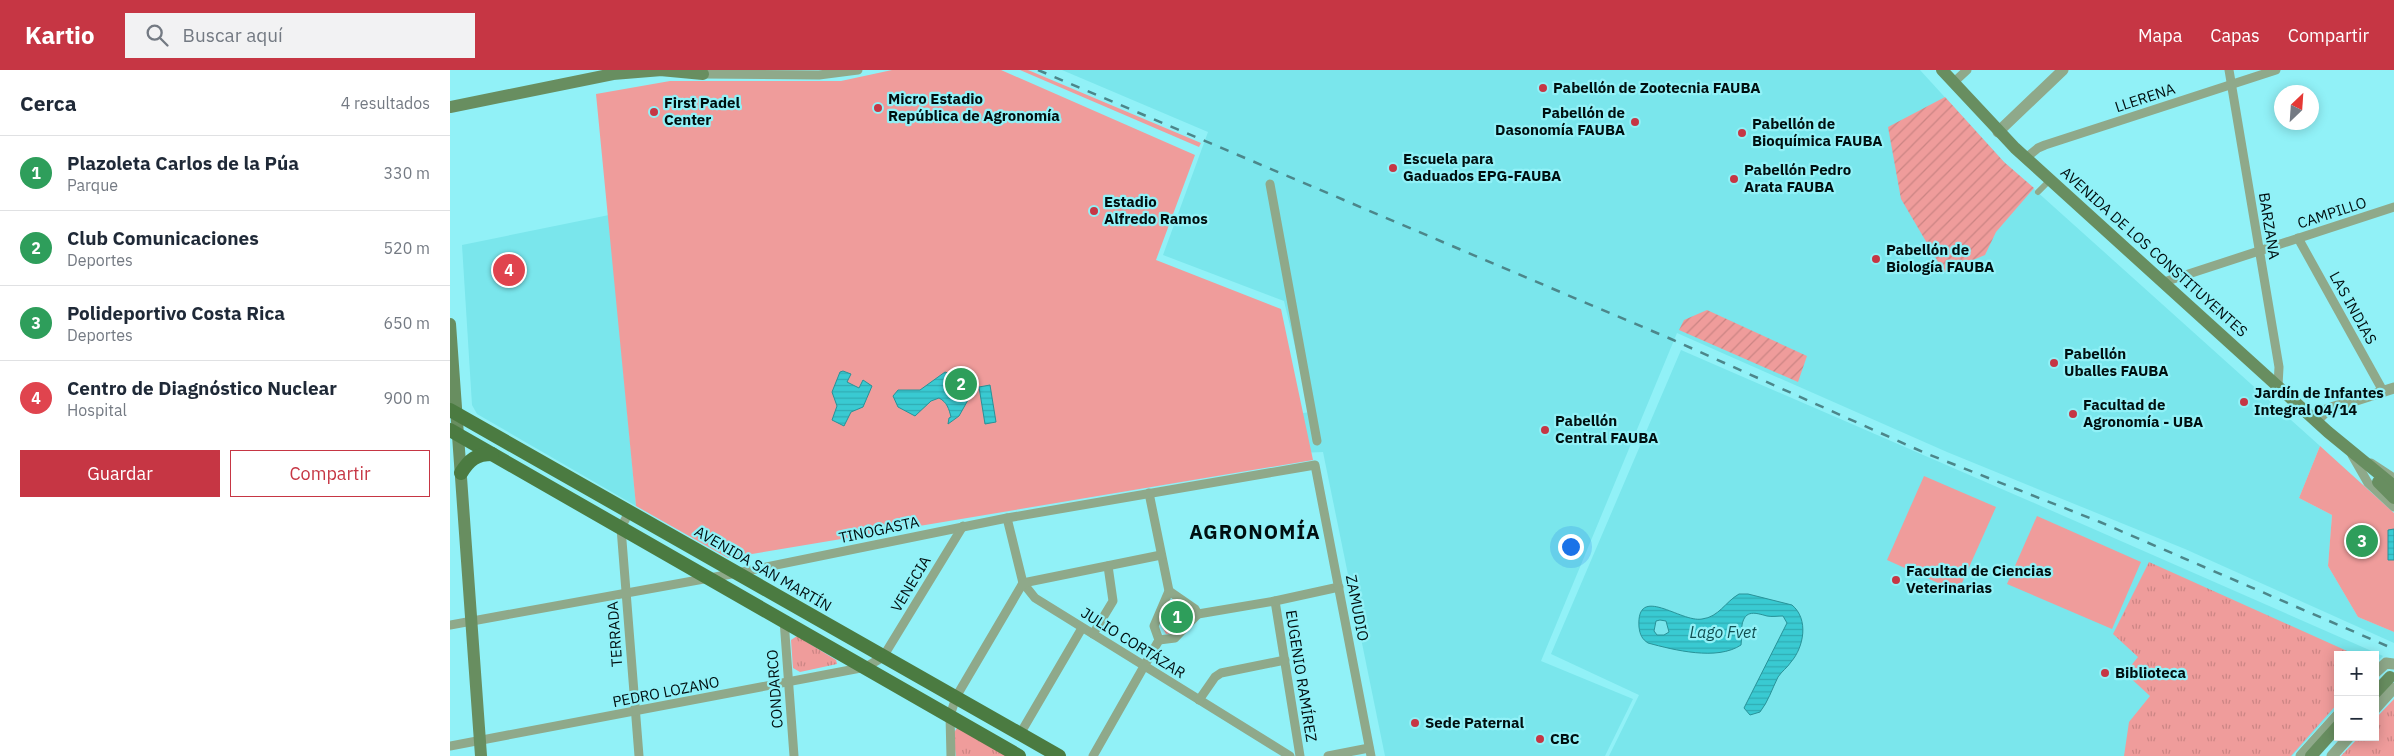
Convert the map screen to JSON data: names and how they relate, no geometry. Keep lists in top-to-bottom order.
{
  "streets": {
    "main road": ["AVENIDA DE LOS CONSTITUYENTES", "AVENIDA SAN MARTÍN"],
    "street": [
      "LLERENA",
      "CAMPILLO",
      "BARZANA",
      "LAS INDIAS",
      "TINOGASTA",
      "VENECIA",
      "ZAMUDIO",
      "TERRADA",
      "JULIO CORTÁZAR",
      "EUGENIO RAMÍREZ",
      "CONDARCO",
      "PEDRO LOZANO"
    ]
  },
  "crossings": [
    ["LLERENA", "BARZANA"],
    ["LLERENA", "AVENIDA DE LOS CONSTITUYENTES"],
    ["CAMPILLO", "BARZANA"],
    ["CAMPILLO", "AVENIDA DE LOS CONSTITUYENTES"],
    ["CAMPILLO", "LAS INDIAS"],
    ["BARZANA", "AVENIDA DE LOS CONSTITUYENTES"],
    ["TINOGASTA", "AVENIDA SAN MARTÍN"],
    ["TINOGASTA", "VENECIA"],
    ["TINOGASTA", "ZAMUDIO"],
    ["TINOGASTA", "TERRADA"],
    ["TINOGASTA", "JULIO CORTÁZAR"],
    ["AVENIDA SAN MARTÍN", "VENECIA"],
    ["AVENIDA SAN MARTÍN", "PEDRO LOZANO"],
    ["VENECIA", "PEDRO LOZANO"],
    ["TERRADA", "PEDRO LOZANO"],
    ["CONDARCO", "PEDRO LOZANO"]
  ],
  "districts": ["AGRONOMÍA"],
  "water": ["Lago Fvet"],
  "places": [
    "Pabellón de Zootecnia FAUBA",
    "Micro Estadio República de Agronomía",
    "First Padel Center",
    "Pabellón de Dasonomía FAUBA",
    "Pabellón de Bioquímica FAUBA",
    "Escuela para Gaduados EPG-FAUBA",
    "Pabellón Pedro Arata FAUBA",
    "Estadio Alfredo Ramos",
    "Pabellón de Biología FAUBA",
    "Pabellón Uballes FAUBA",
    "Jardín de Infantes Integral 04/14",
    "Facultad de Agronomía - UBA",
    "Pabellón Central FAUBA",
    "Facultad de Ciencias Veterinarias",
    "Biblioteca",
    "Sede Paternal",
    "CBC"
  ],
  "north": "top right",
  "page": {
    "header": "Kartio",
    "search": "Buscar aquí",
    "nav": ["Mapa", "Capas", "Compartir"],
    "heading": ["Cerca", "4 resultados"],
    "list": [
      {
        "mark": "1",
        "name": "Plazoleta Carlos de la Púa",
        "note": "Parque",
        "value": "330 m"
      },
      {
        "mark": "2",
        "name": "Club Comunicaciones",
        "note": "Deportes",
        "value": "520 m"
      },
      {
        "mark": "3",
        "name": "Polideportivo Costa Rica",
        "note": "Deportes",
        "value": "650 m"
      },
      {
        "mark": "4",
        "name": "Centro de Diagnóstico Nuclear",
        "note": "Hospital",
        "value": "900 m"
      }
    ],
    "pins": [
      "4",
      "2",
      "3",
      "1"
    ],
    "buttons": ["Guardar", "Compartir"],
    "map_buttons": ["+", "−"]
  }
}
